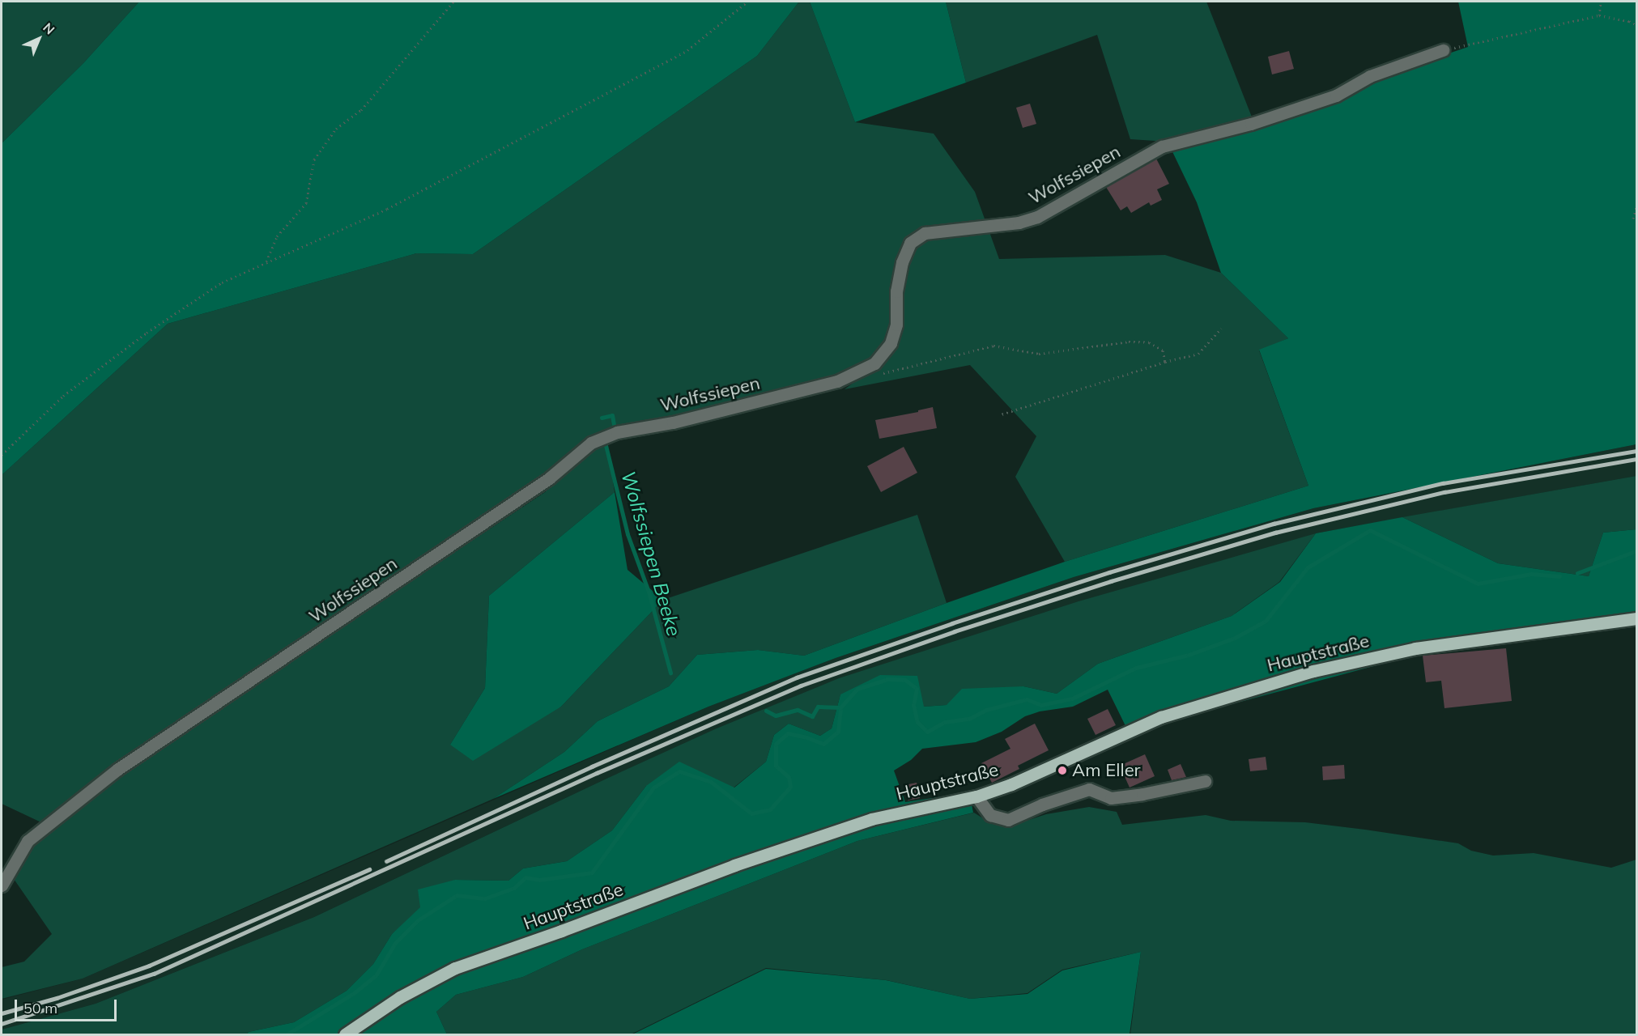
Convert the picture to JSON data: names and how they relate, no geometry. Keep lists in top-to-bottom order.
{
  "streets": {
    "main road": ["Hauptstraße"],
    "street": ["Wolfssiepen"]
  },
  "water": ["Wolfssiepen Beeke"],
  "places": ["Am Eller"],
  "scale_bar": "50 m",
  "north": "top right"
}
